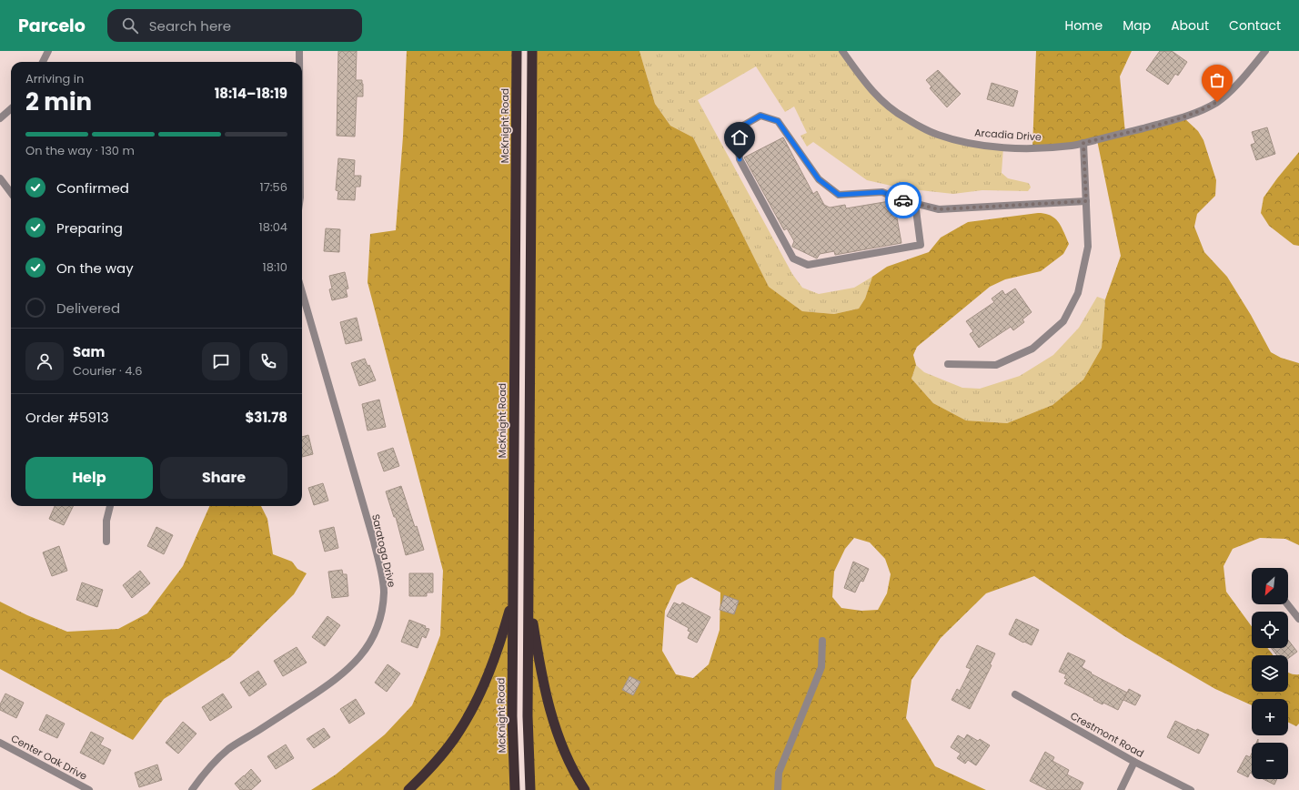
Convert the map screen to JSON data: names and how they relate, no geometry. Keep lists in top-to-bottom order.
{
  "streets": {
    "highway": ["McKnight Road"],
    "street": [
      "Arcadia Drive",
      "Saratoga Drive",
      "Crestmont Road",
      "Center Oak Drive"
    ]
  },
  "north": "bottom left",
  "page": {
    "header": "Parcelo",
    "search": "Search here",
    "nav": [
      "Home",
      "Map",
      "About",
      "Contact"
    ],
    "heading": ["2 min", "Arriving in", "18:14–18:19"],
    "panel": [
      "Sam",
      "Courier · 4.6",
      "Order #5913",
      "$31.78"
    ],
    "bar": "On the way · 130 m",
    "list": [
      ["Confirmed", "17:56"],
      ["Preparing", "18:04"],
      ["On the way", "18:10"],
      "Delivered"
    ],
    "buttons": ["Help", "Share"],
    "map_buttons": ["+", "−"]
  }
}
